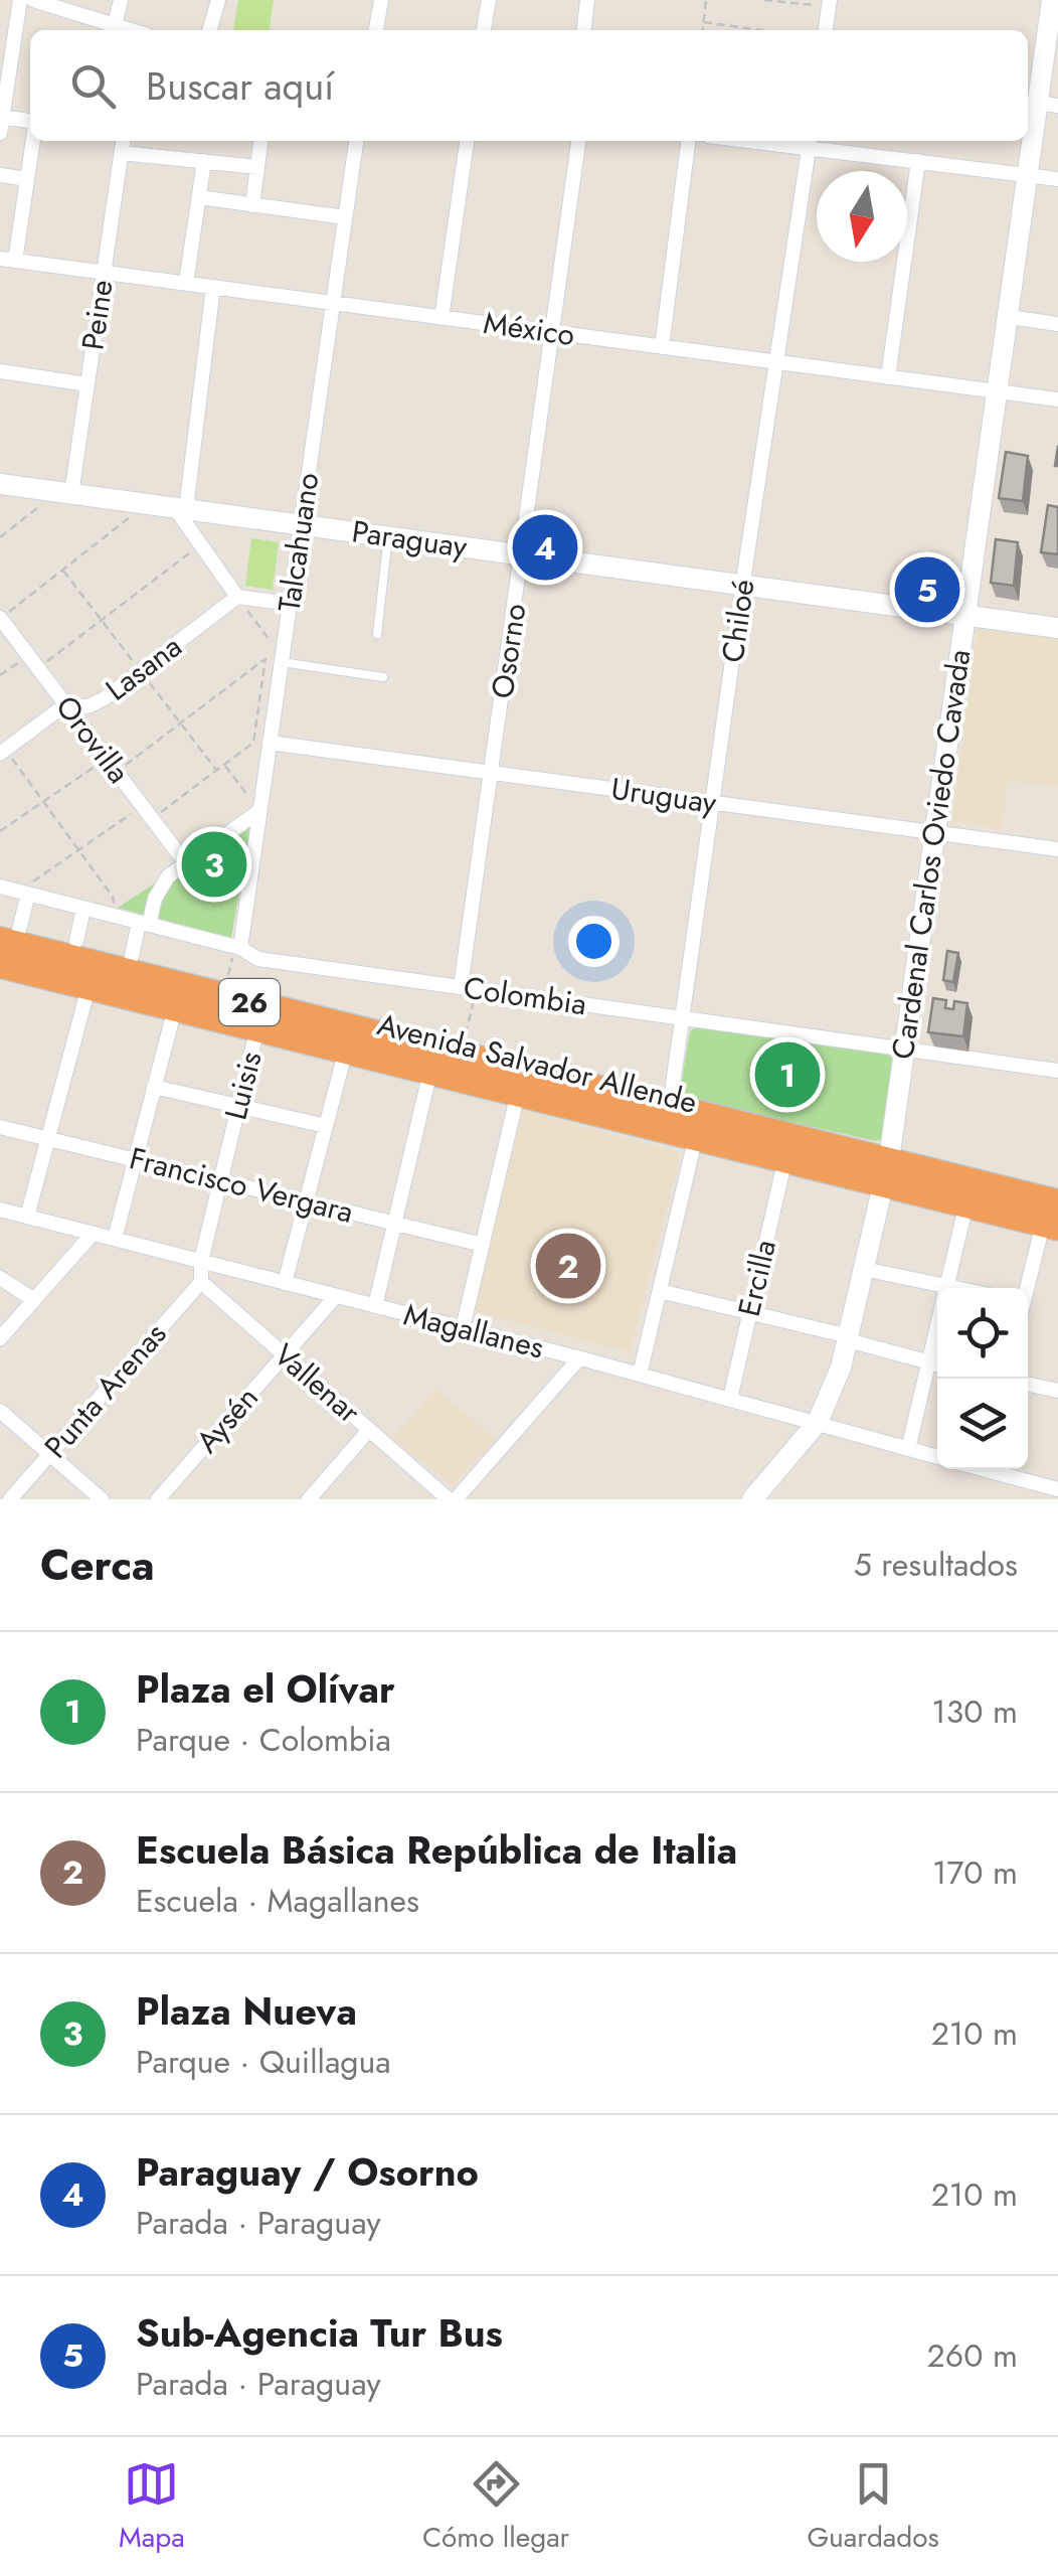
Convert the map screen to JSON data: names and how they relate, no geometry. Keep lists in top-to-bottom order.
{
  "streets": {
    "highway": ["26", "Avenida Salvador Allende"],
    "street": [
      "Peine",
      "México",
      "Paraguay",
      "Talcahuano",
      "Chiloé",
      "Osorno",
      "Lasana",
      "Orovilla",
      "Uruguay",
      "Cardenal Carlos Oviedo Cavada",
      "Colombia",
      "Luisis",
      "Francisco Vergara",
      "Ercilla",
      "Magallanes",
      "Vallenar",
      "Punta Arenas",
      "Aysén"
    ]
  },
  "crossings": [
    ["Peine", "México"],
    ["Peine", "Paraguay"],
    ["México", "Talcahuano"],
    ["México", "Chiloé"],
    ["México", "Osorno"],
    ["México", "Cardenal Carlos Oviedo Cavada"],
    ["Paraguay", "Talcahuano"],
    ["Paraguay", "Chiloé"],
    ["Paraguay", "Osorno"],
    ["Paraguay", "Cardenal Carlos Oviedo Cavada"],
    ["Talcahuano", "Uruguay"],
    ["Talcahuano", "Colombia"],
    ["Chiloé", "Uruguay"],
    ["Chiloé", "Colombia"],
    ["Chiloé", "Avenida Salvador Allende"],
    ["Osorno", "Uruguay"],
    ["Osorno", "Colombia"],
    ["Lasana", "Orovilla"],
    ["Uruguay", "Cardenal Carlos Oviedo Cavada"],
    ["Cardenal Carlos Oviedo Cavada", "Colombia"],
    ["Cardenal Carlos Oviedo Cavada", "Avenida Salvador Allende"],
    ["Cardenal Carlos Oviedo Cavada", "Magallanes"],
    ["Avenida Salvador Allende", "Luisis"],
    ["Avenida Salvador Allende", "Ercilla"],
    ["Luisis", "Francisco Vergara"],
    ["Luisis", "Magallanes"],
    ["Ercilla", "Magallanes"],
    ["Magallanes", "Aysén"],
    ["Vallenar", "Punta Arenas"],
    ["Vallenar", "Aysén"]
  ],
  "north": "bottom",
  "page": {
    "search": "Buscar aquí",
    "pins": [
      "4",
      "5",
      "3",
      "1",
      "2"
    ],
    "heading": ["Cerca", "5 resultados"],
    "list": [
      {
        "mark": "1",
        "name": "Plaza el Olívar",
        "note": "Parque · Colombia",
        "value": "130 m"
      },
      {
        "mark": "2",
        "name": "Escuela Básica República de Italia",
        "note": "Escuela · Magallanes",
        "value": "170 m"
      },
      {
        "mark": "3",
        "name": "Plaza Nueva",
        "note": "Parque · Quillagua",
        "value": "210 m"
      },
      {
        "mark": "4",
        "name": "Paraguay / Osorno",
        "note": "Parada · Paraguay",
        "value": "210 m"
      },
      {
        "mark": "5",
        "name": "Sub-Agencia Tur Bus",
        "note": "Parada · Paraguay",
        "value": "260 m"
      }
    ],
    "nav": ["Mapa", "Cómo llegar", "Guardados"]
  }
}
